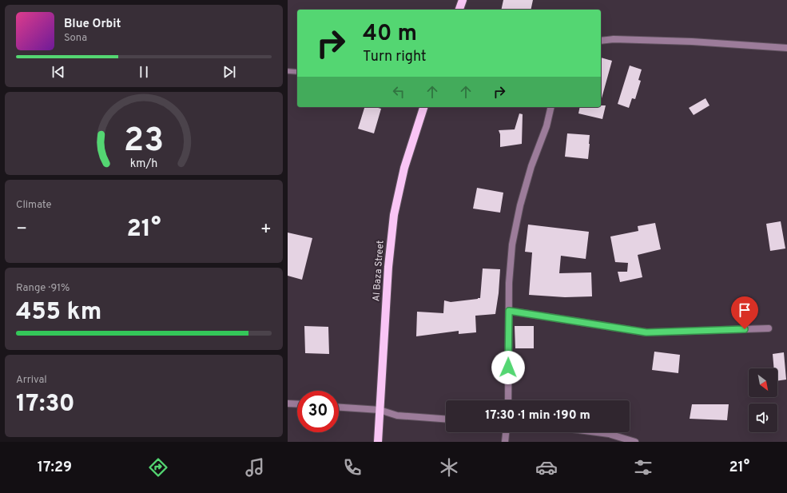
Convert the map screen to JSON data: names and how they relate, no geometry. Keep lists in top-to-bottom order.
{
  "streets": {
    "main road": ["Al Baza Street"]
  },
  "north": "bottom right",
  "page": {
    "turn": ["40 m", "Turn right"],
    "song": ["Blue Orbit", "Sona"],
    "tile": [
      "Climate",
      ["Range · 91%", "455 km"],
      ["Arrival", "17:30"]
    ],
    "heat": ["−", "21°", "+"],
    "limit": "30",
    "trip": "17:30 · 1 min · 190 m",
    "tabs": ["17:29", "21°"],
    "gauge": ["23", "km/h"]
  }
}
